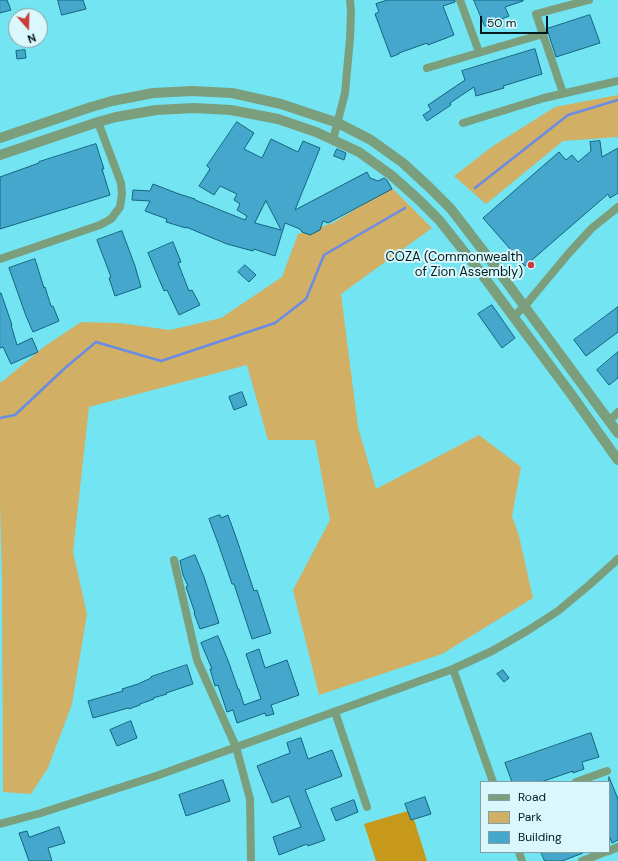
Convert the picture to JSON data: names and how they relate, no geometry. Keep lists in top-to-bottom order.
{
  "places": ["COZA (Commonwealth of Zion Assembly)"],
  "legend": ["Road", "Park", "Building"],
  "scale_bar": "50 m",
  "north": "bottom"
}
